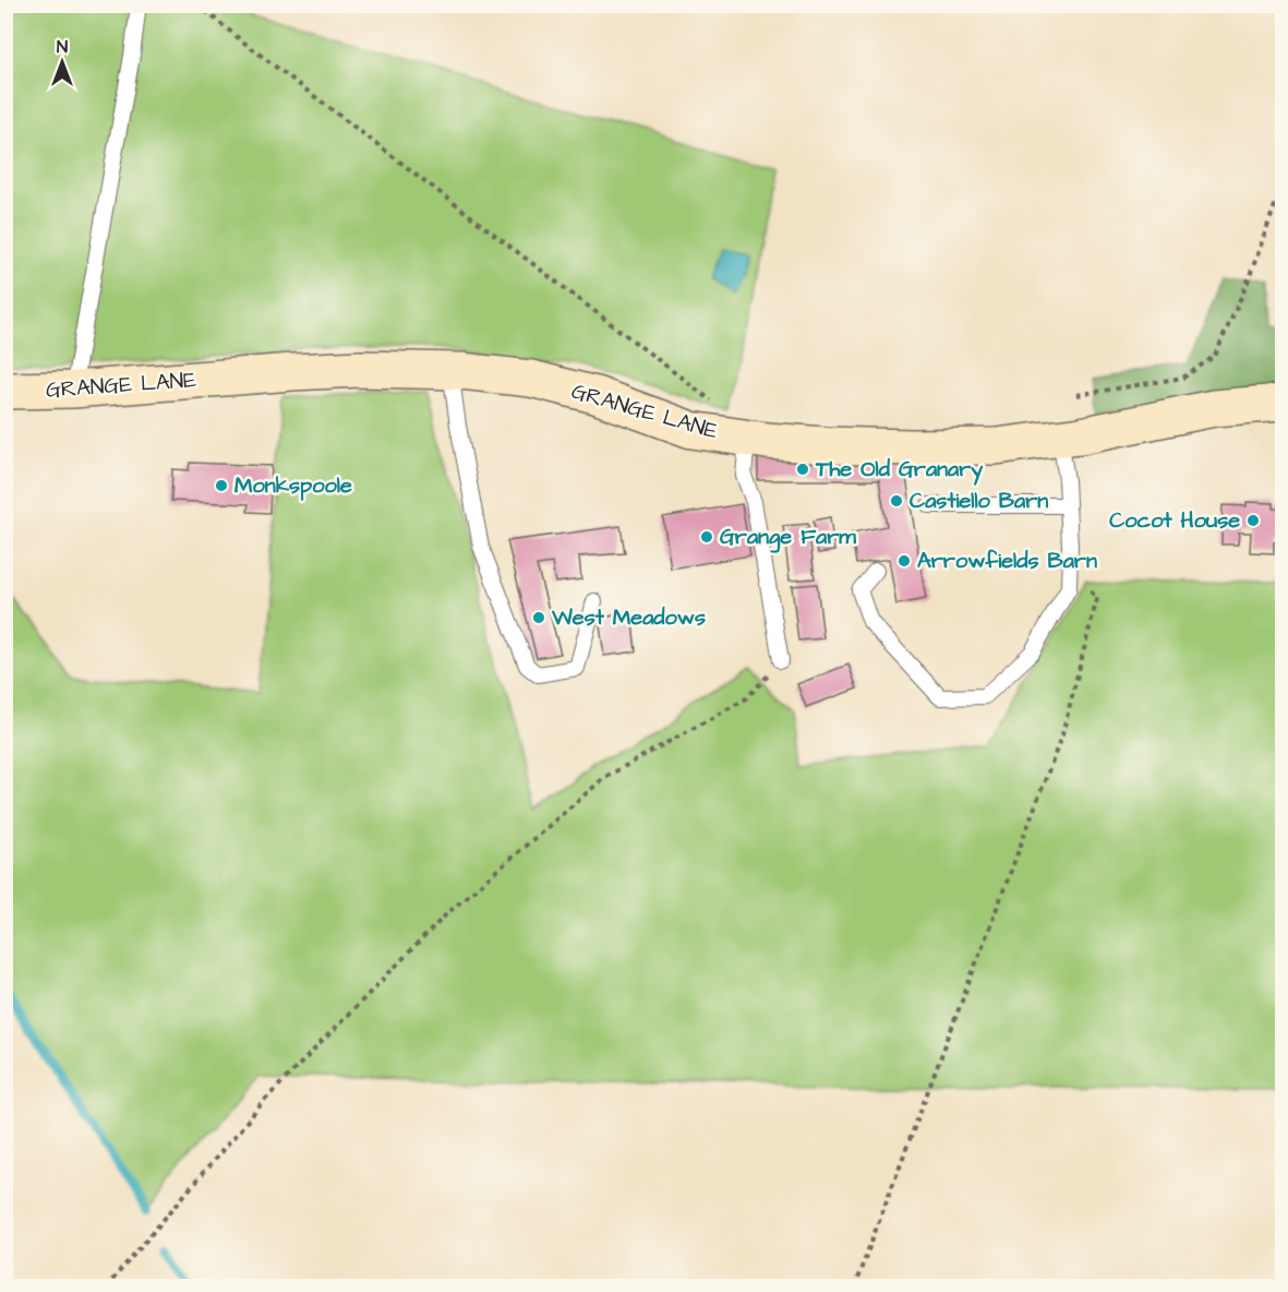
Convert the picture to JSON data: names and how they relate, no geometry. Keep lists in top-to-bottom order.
{
  "streets": {
    "street": ["GRANGE LANE"]
  },
  "places": [
    "The Old Granary",
    "Monkspoole",
    "Castiello Barn",
    "Cocot House",
    "Grange Farm",
    "Arrowfields Barn",
    "West Meadows"
  ],
  "north": "top"
}
